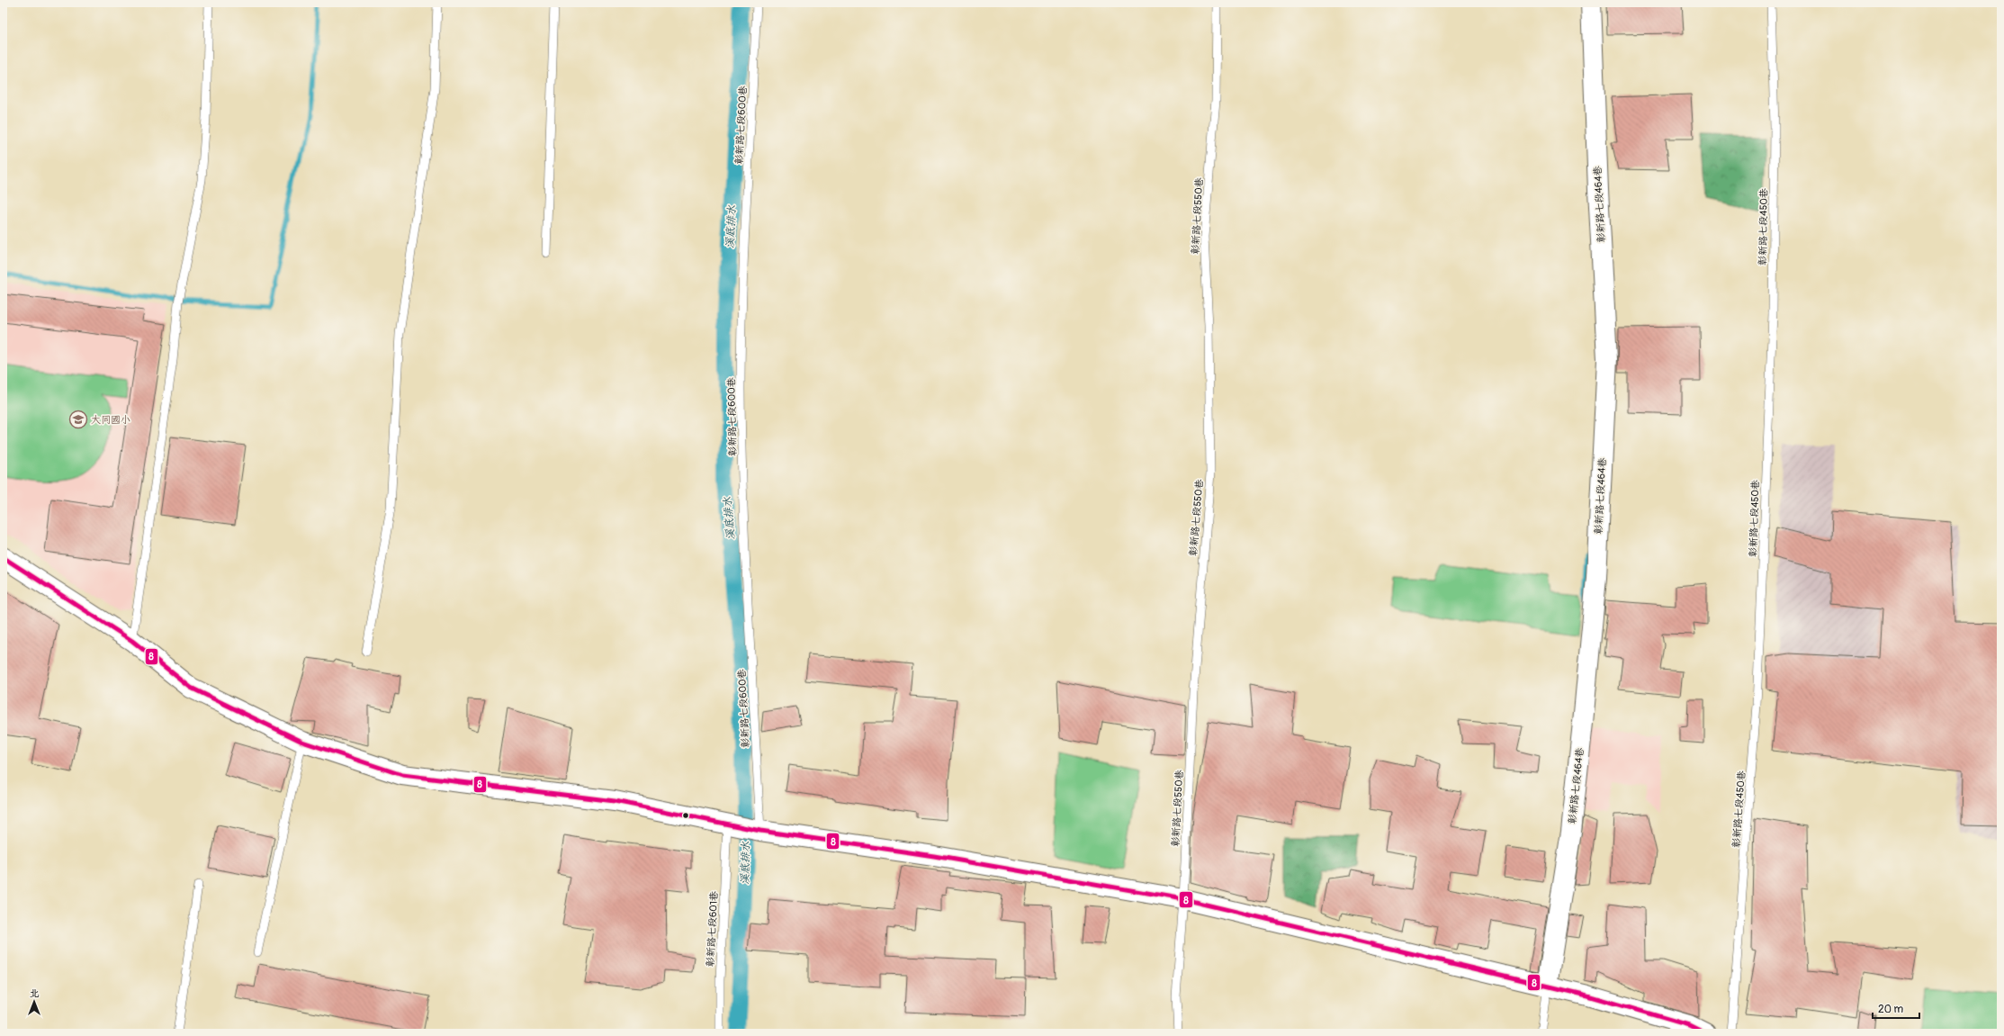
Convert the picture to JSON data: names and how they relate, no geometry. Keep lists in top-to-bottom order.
{
  "streets": {
    "street": ["彰新路七段464巷"],
    "lane": [
      "彰新路七段600巷",
      "彰新路七段550巷",
      "彰新路七段450巷",
      "彰新路七段601巷"
    ]
  },
  "water": ["溪底排水"],
  "places": {
    "school or university": ["大同國小"]
  },
  "lines": ["transit line 8"],
  "scale_bar": "20 m",
  "north": "top"
}
